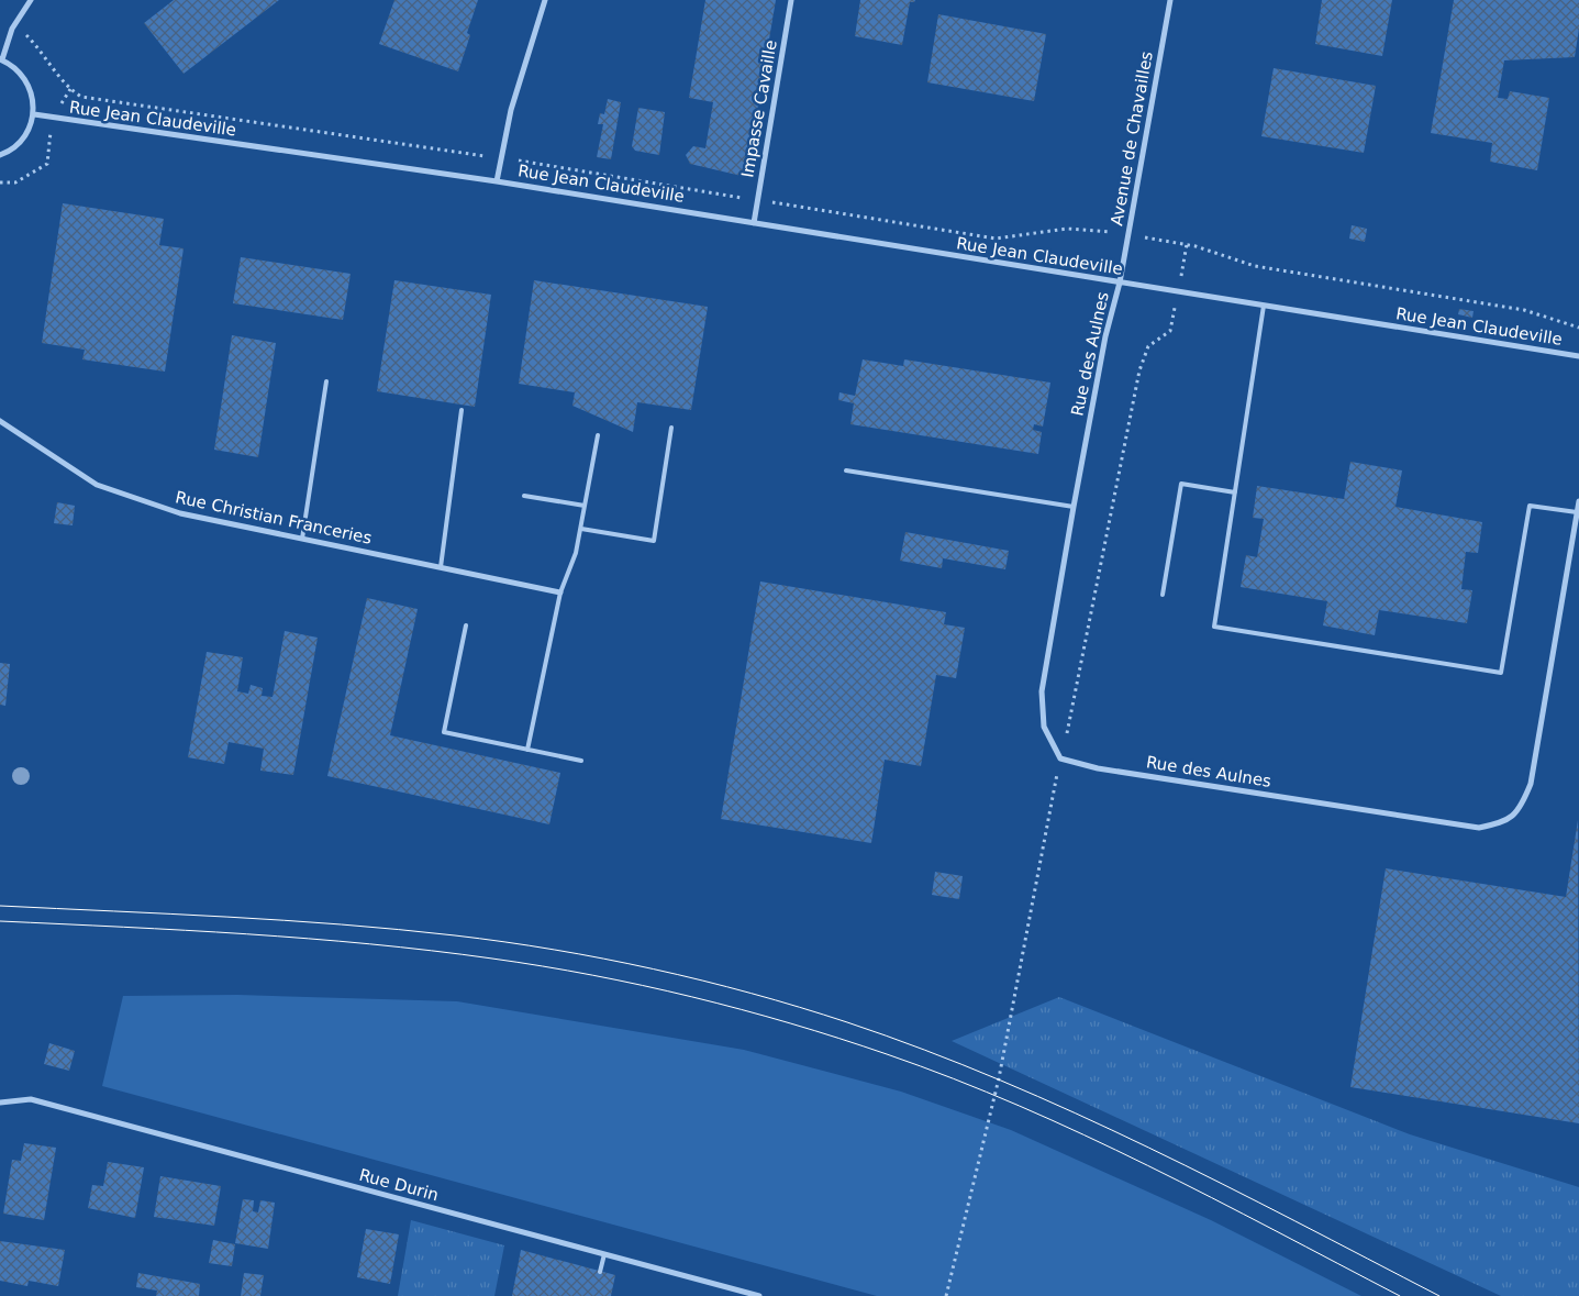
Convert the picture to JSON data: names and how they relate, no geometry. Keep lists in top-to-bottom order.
{
  "streets": {
    "street": [
      "Impasse Cavaille",
      "Rue Jean Claudeville",
      "Avenue de Chavailles",
      "Rue des Aulnes",
      "Rue Christian Franceries",
      "Rue Durin"
    ]
  },
  "crossings": [
    ["Impasse Cavaille", "Rue Jean Claudeville"],
    ["Rue Jean Claudeville", "Avenue de Chavailles"],
    ["Rue Jean Claudeville", "Rue des Aulnes"],
    ["Avenue de Chavailles", "Rue des Aulnes"]
  ]
}
